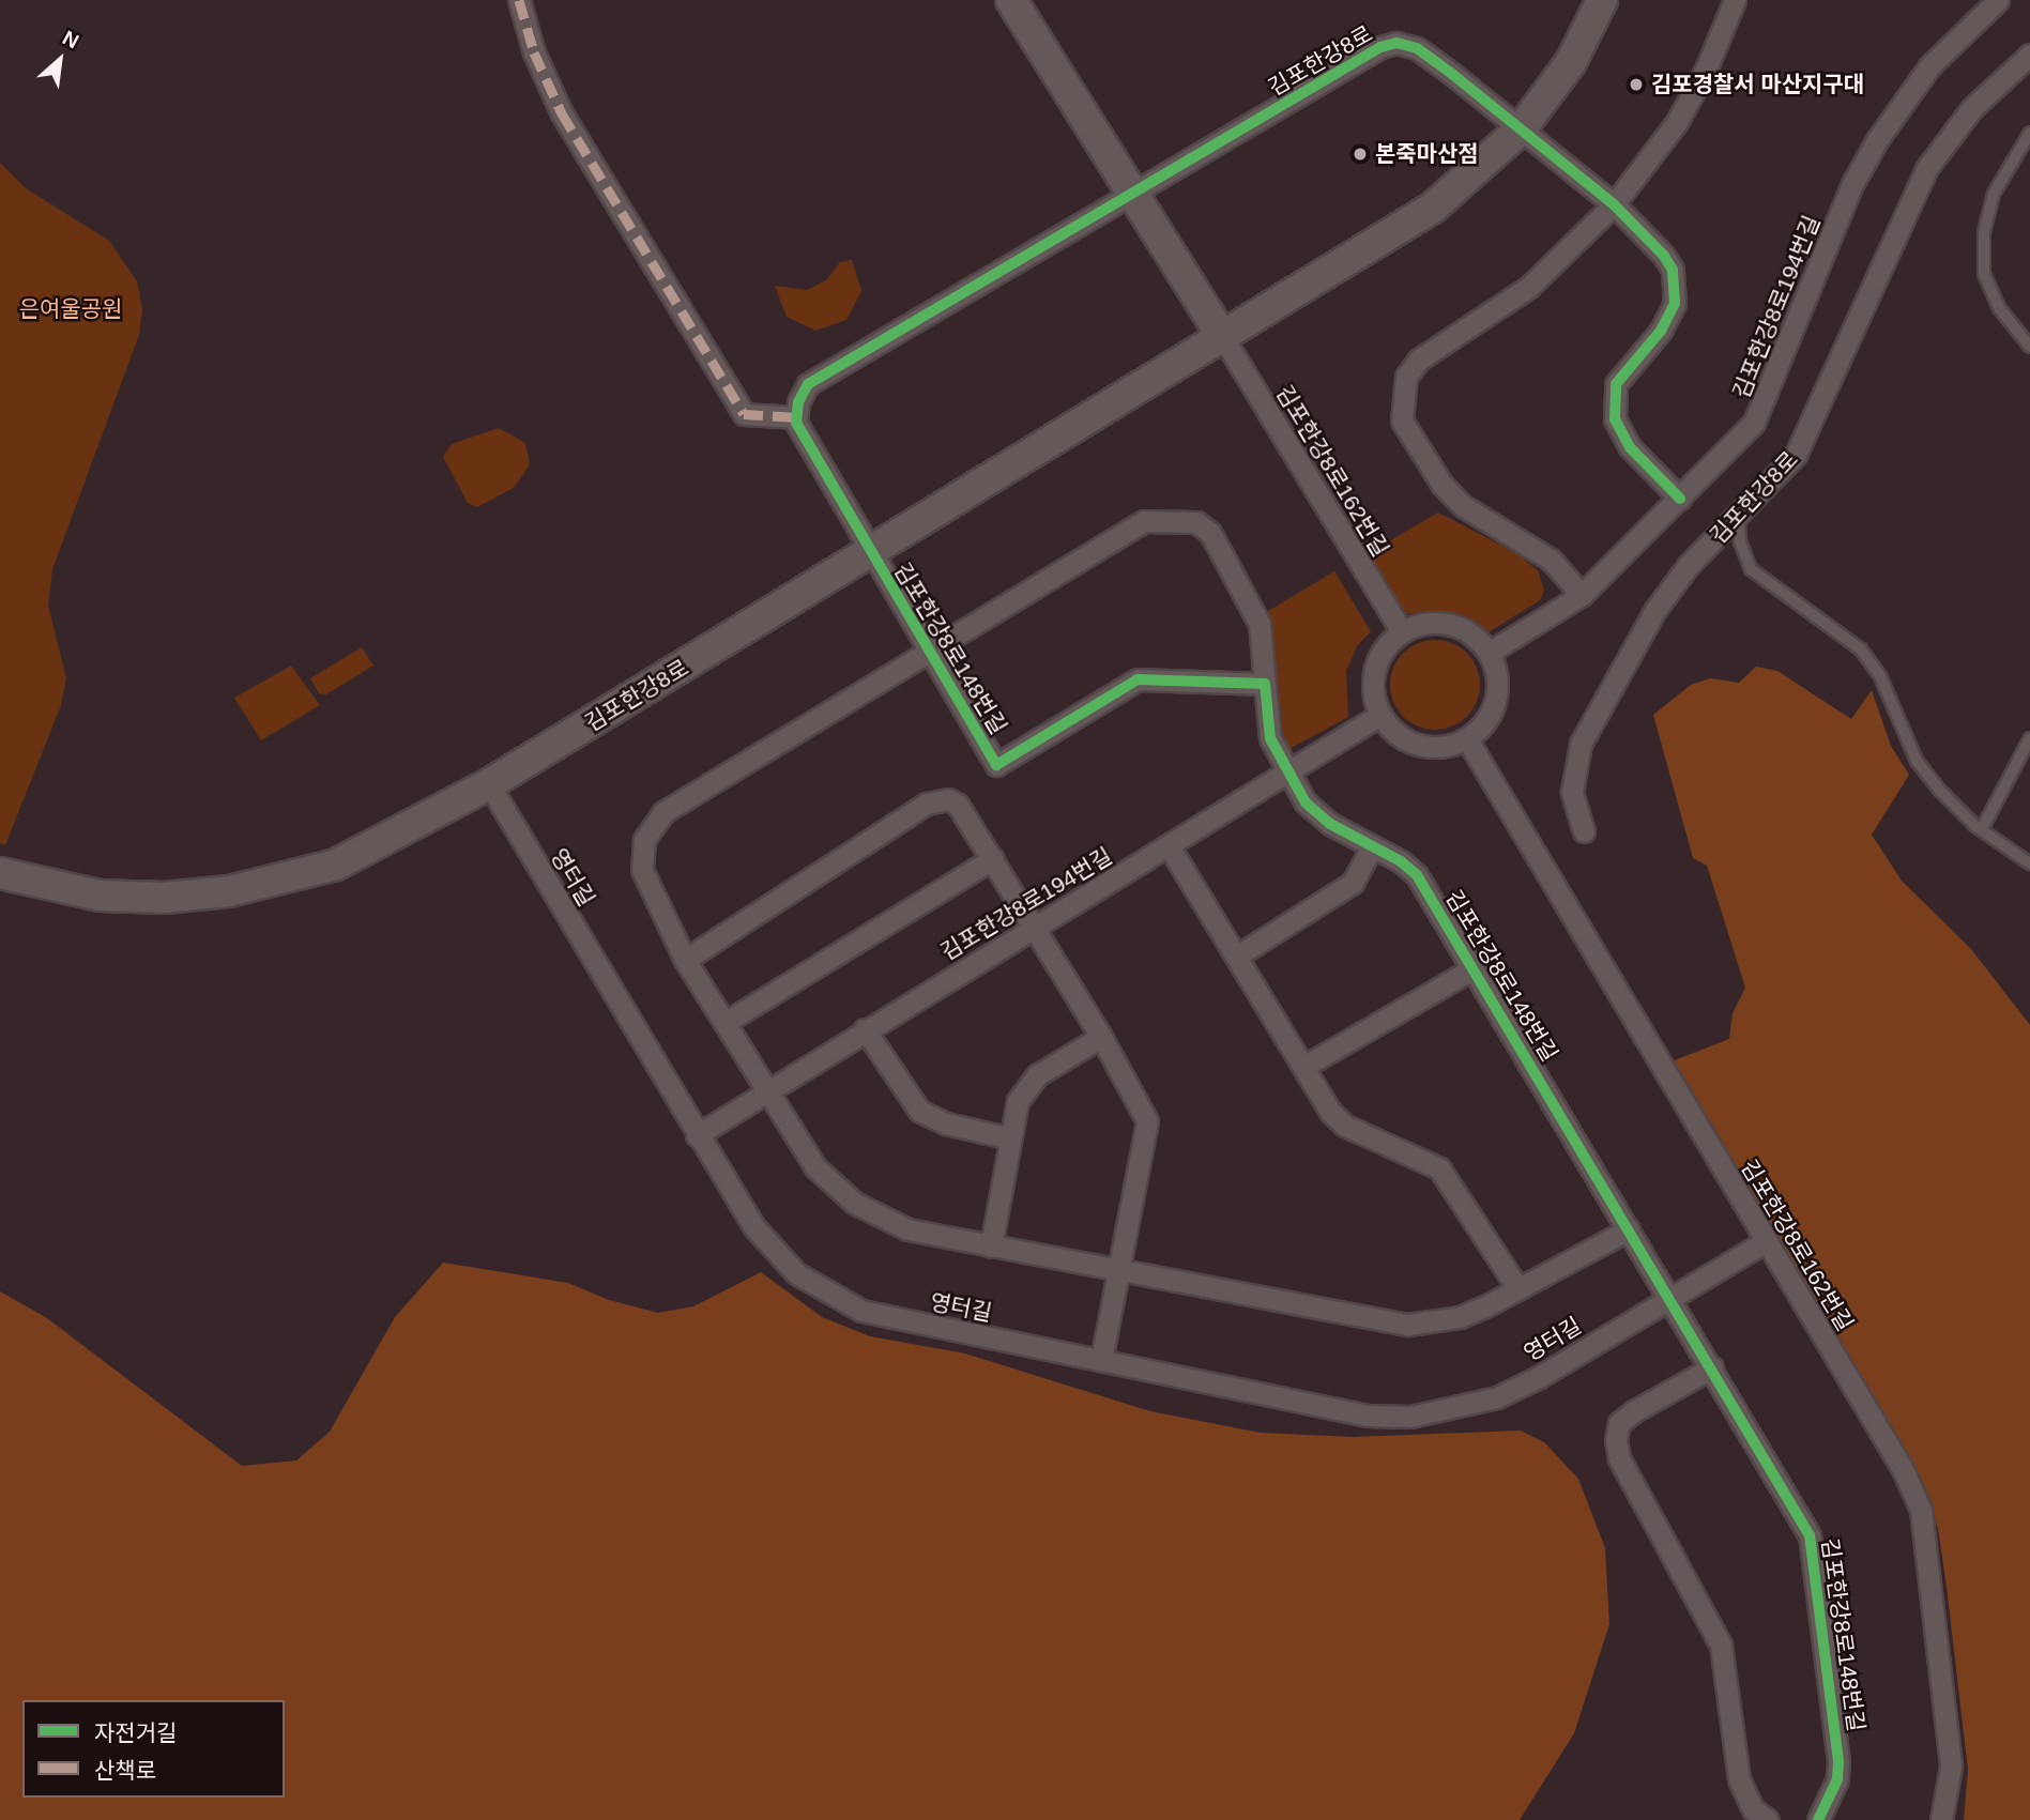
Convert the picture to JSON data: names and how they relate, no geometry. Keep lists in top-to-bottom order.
{
  "streets": {
    "street": [
      "김포한강8로",
      "김포한강8로194번길",
      "김포한강8로162번길",
      "김포한강8로148번길",
      "영터길"
    ]
  },
  "crossings": [
    ["김포한강8로", "김포한강8로162번길"],
    ["김포한강8로", "김포한강8로148번길"],
    ["김포한강8로", "영터길"],
    ["김포한강8로194번길", "김포한강8로162번길"],
    ["김포한강8로194번길", "김포한강8로148번길"],
    ["김포한강8로194번길", "영터길"],
    ["김포한강8로162번길", "영터길"],
    ["김포한강8로148번길", "영터길"]
  ],
  "parks": ["은여울공원"],
  "places": ["김포경찰서 마산지구대", "본죽마산점"],
  "legend": ["자전거길", "산책로"],
  "north": "top right"
}
